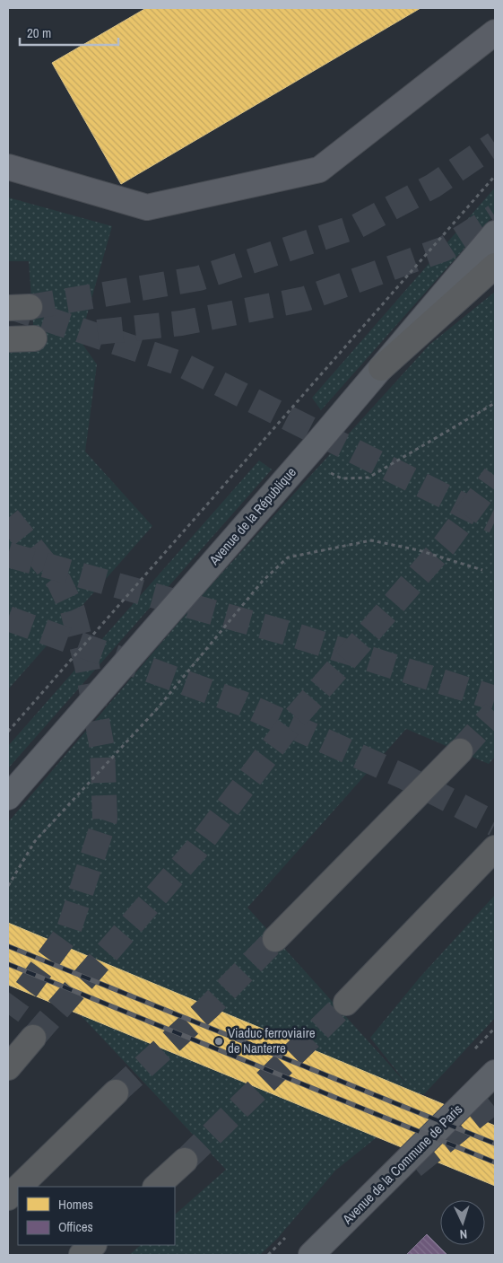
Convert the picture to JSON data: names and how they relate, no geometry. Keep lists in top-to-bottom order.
{
  "streets": {
    "main road": ["Avenue de la République", "Avenue de la Commune de Paris"]
  },
  "places": ["Viaduc ferroviaire de Nanterre"],
  "legend": ["Homes", "Offices"],
  "scale_bar": "20 m",
  "north": "bottom"
}
